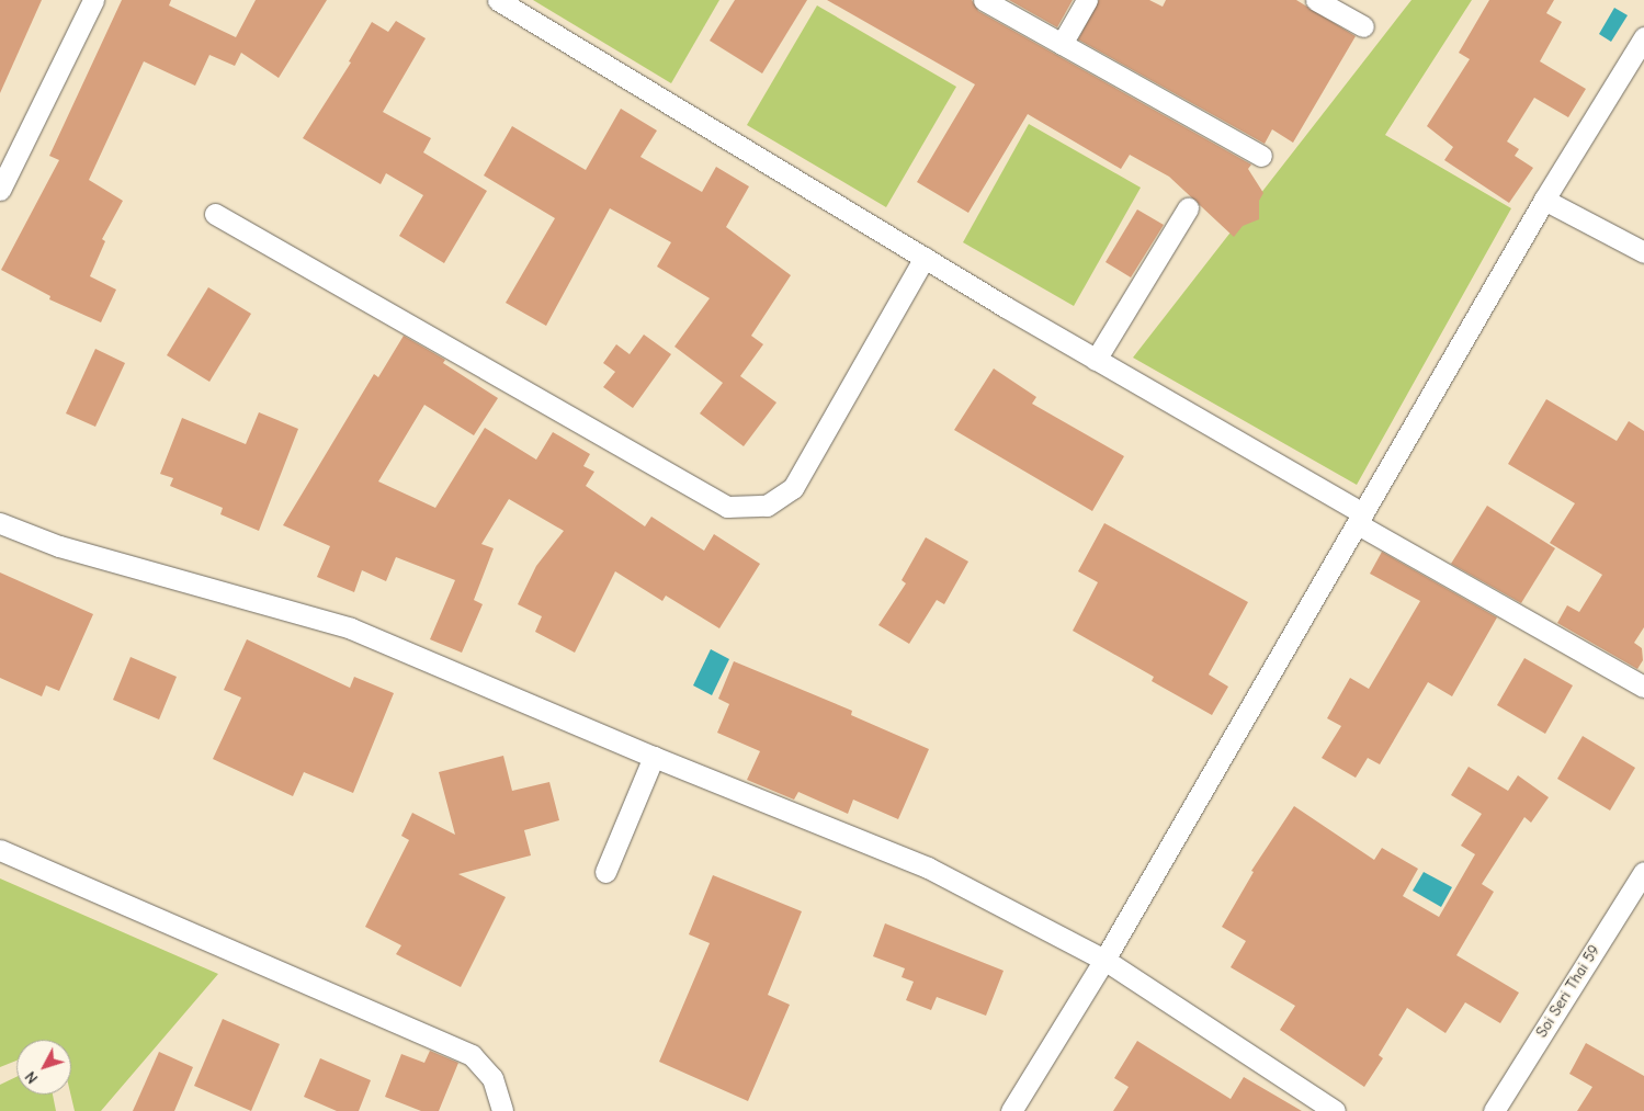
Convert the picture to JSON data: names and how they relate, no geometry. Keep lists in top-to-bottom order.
{
  "streets": {
    "street": ["Soi Seri Thai 59"]
  },
  "north": "bottom left"
}
